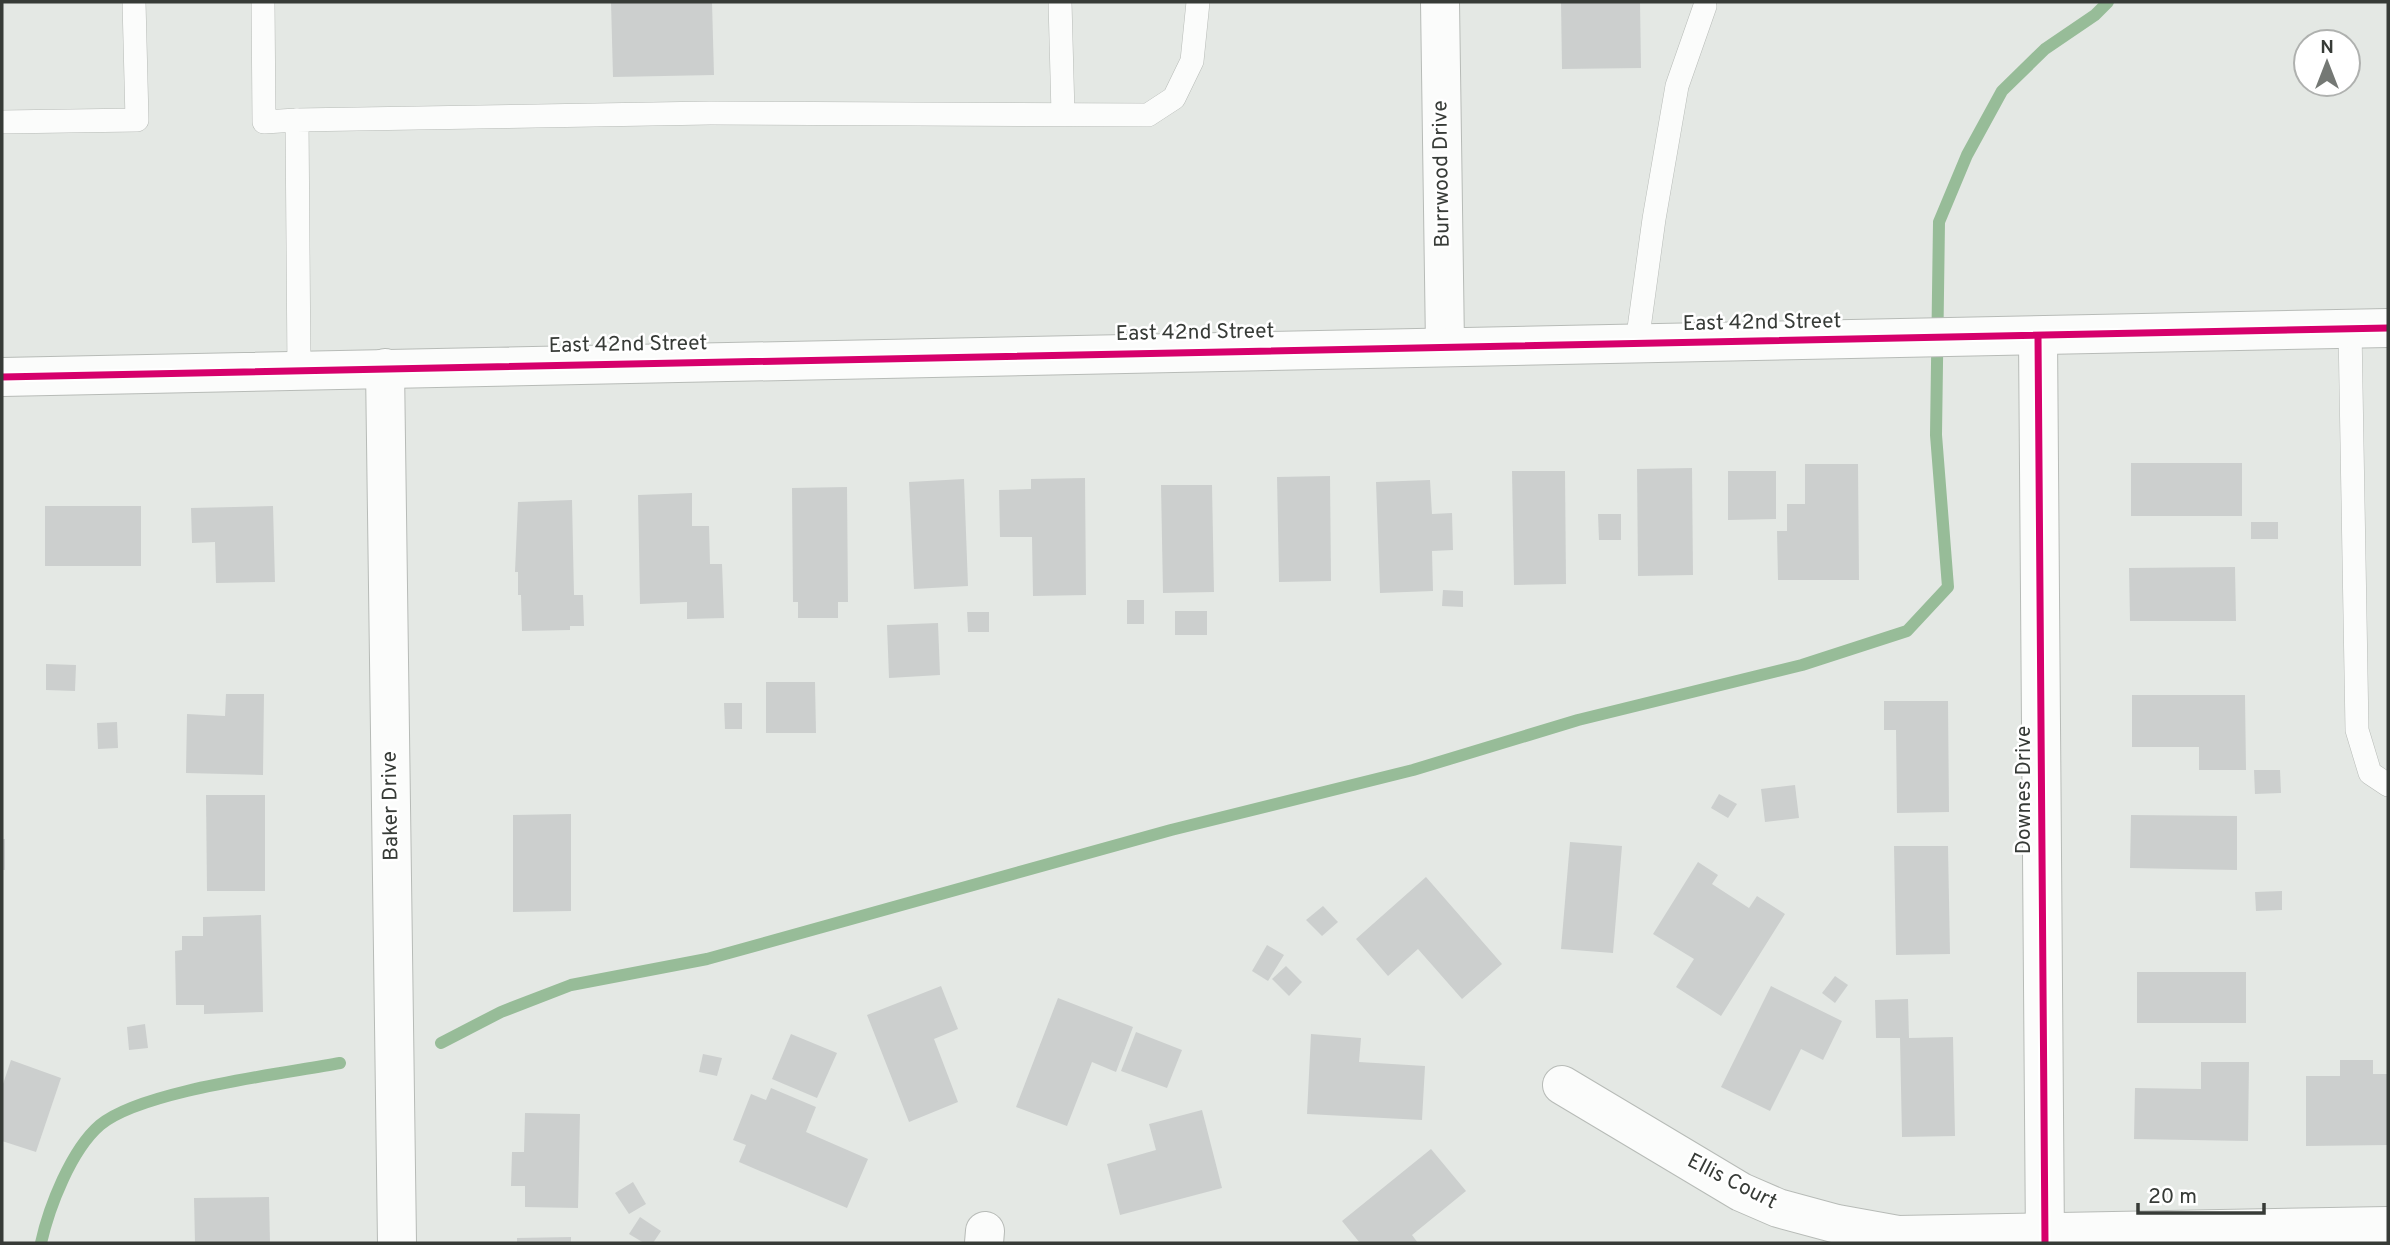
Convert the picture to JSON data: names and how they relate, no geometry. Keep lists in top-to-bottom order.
{
  "streets": {
    "street": [
      "Burrwood Drive",
      "East 42nd Street",
      "Downes Drive",
      "Baker Drive",
      "Ellis Court"
    ]
  },
  "crossings": [
    ["Burrwood Drive", "East 42nd Street"],
    ["East 42nd Street", "Downes Drive"],
    ["East 42nd Street", "Baker Drive"],
    ["Downes Drive", "Ellis Court"]
  ],
  "scale_bar": "20 m",
  "north": "top"
}
